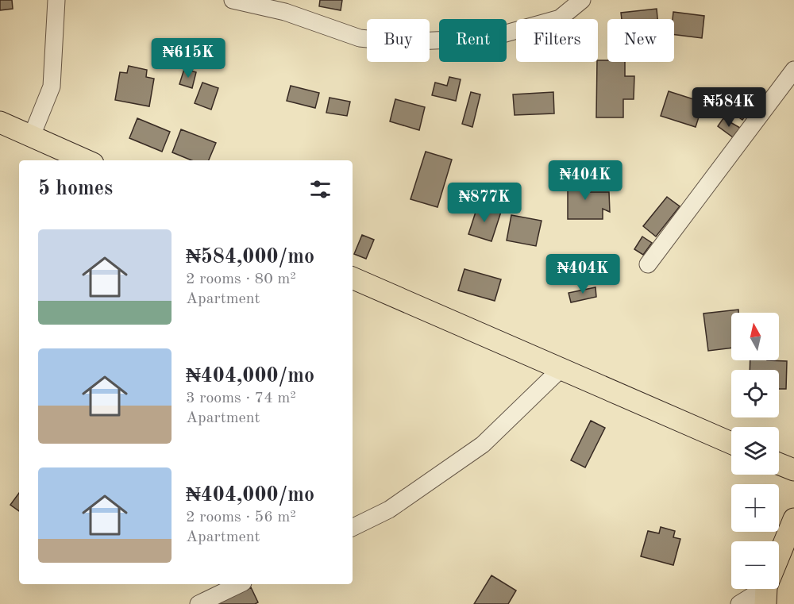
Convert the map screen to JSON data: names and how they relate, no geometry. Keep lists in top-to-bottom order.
{
  "north": "top",
  "page": {
    "chip": [
      "Buy",
      "Rent",
      "Filters",
      "New"
    ],
    "price": [
      "₦615K",
      "₦584K",
      "₦404K",
      "₦877K",
      "₦404K"
    ],
    "heading": "5 homes",
    "list": [
      {
        "name": "₦584,000/mo",
        "note": "2 rooms · 80 m² · Apartment"
      },
      {
        "name": "₦404,000/mo",
        "note": "3 rooms · 74 m² · Apartment"
      },
      {
        "name": "₦404,000/mo",
        "note": "2 rooms · 56 m² · Apartment"
      }
    ],
    "map_buttons": ["+", "−"]
  }
}
